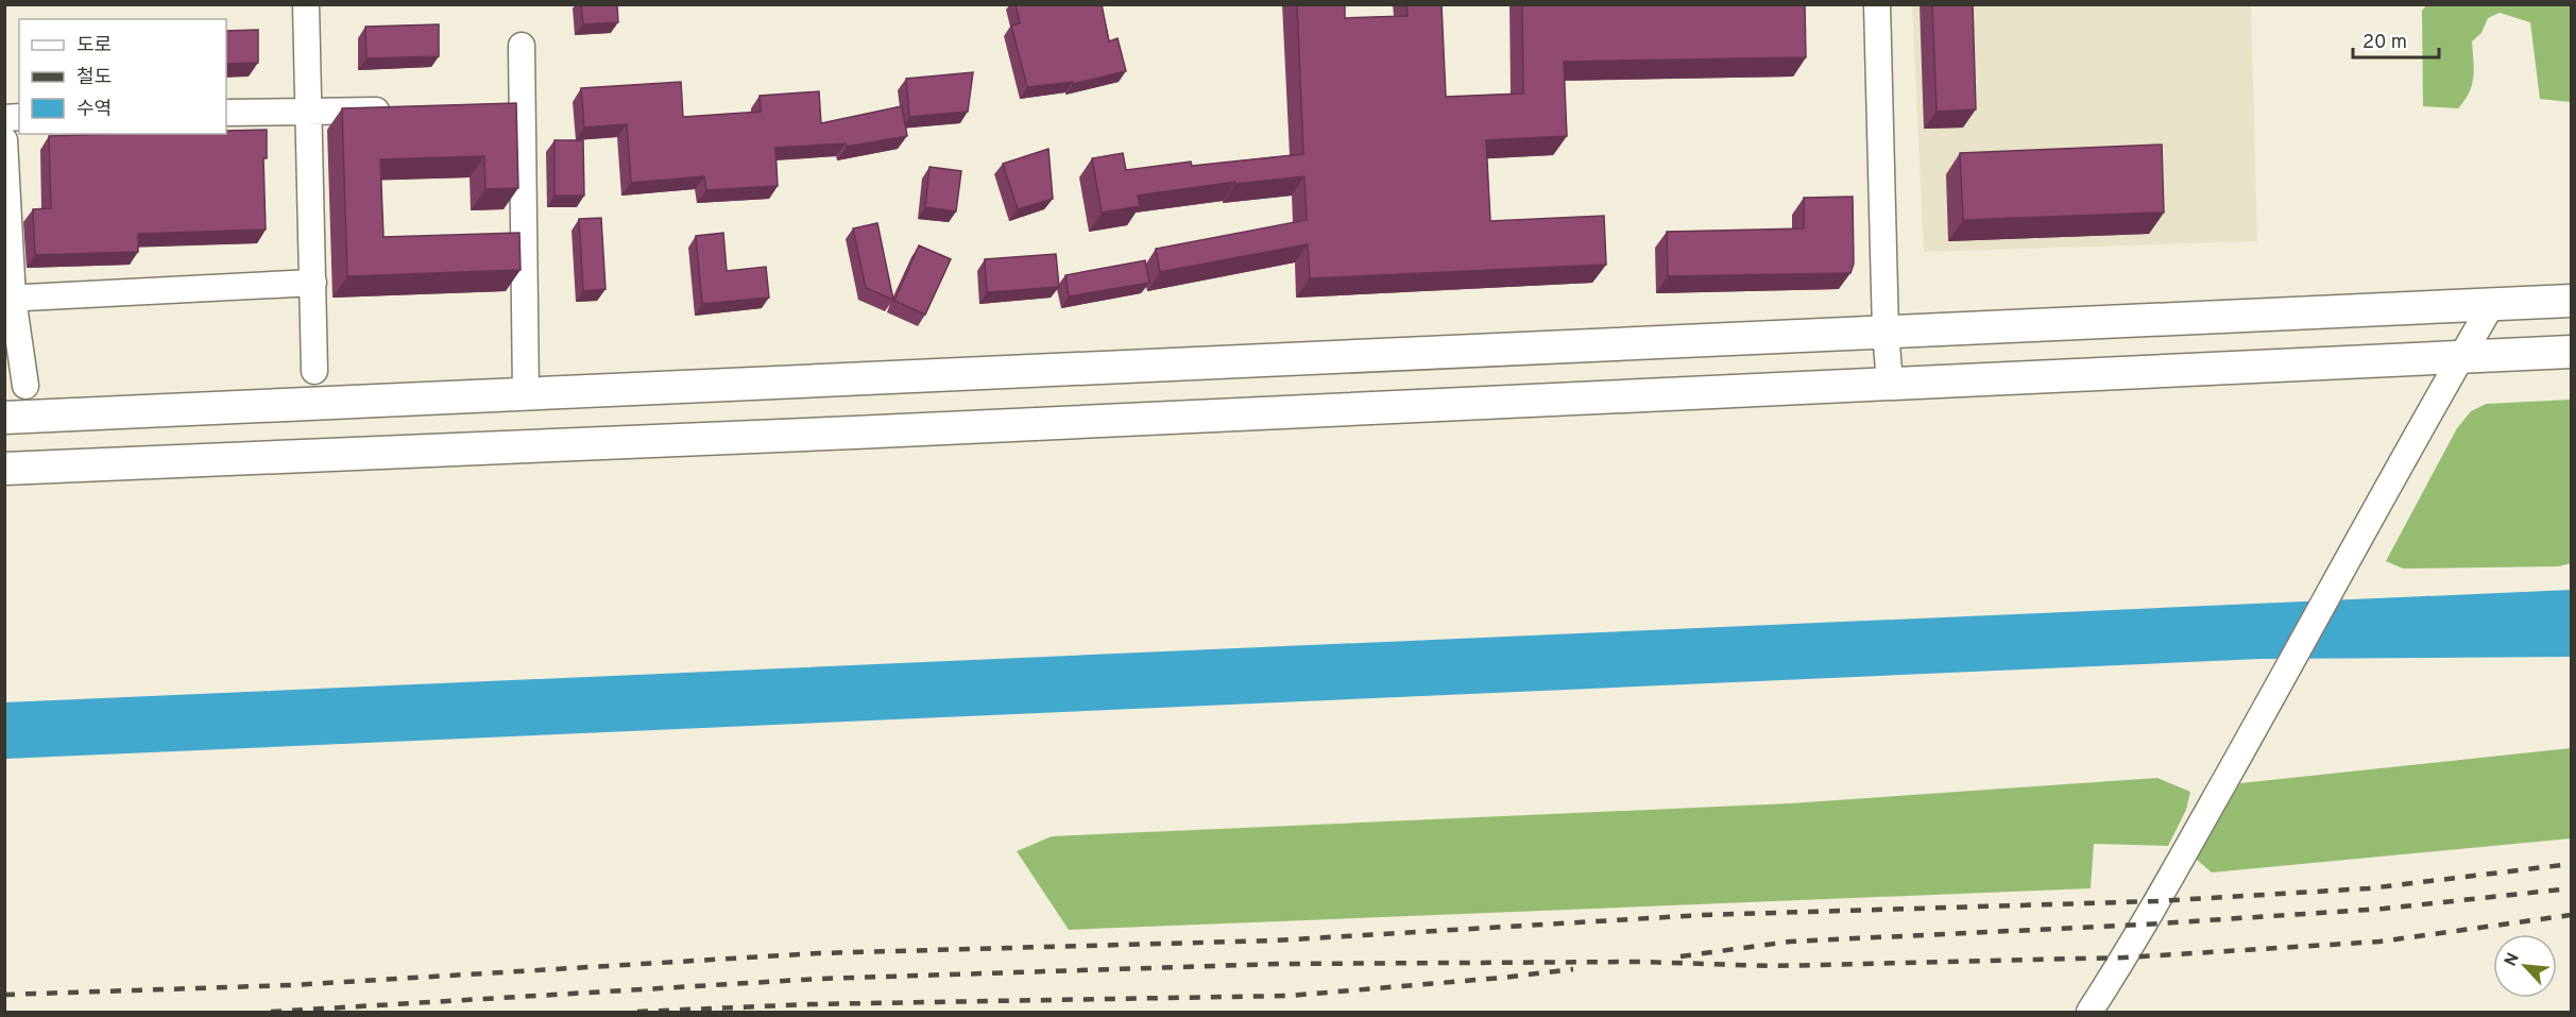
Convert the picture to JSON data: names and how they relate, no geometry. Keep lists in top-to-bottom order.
{
  "legend": ["도로", "철도", "수역"],
  "scale_bar": "20 m",
  "north": "top left"
}
